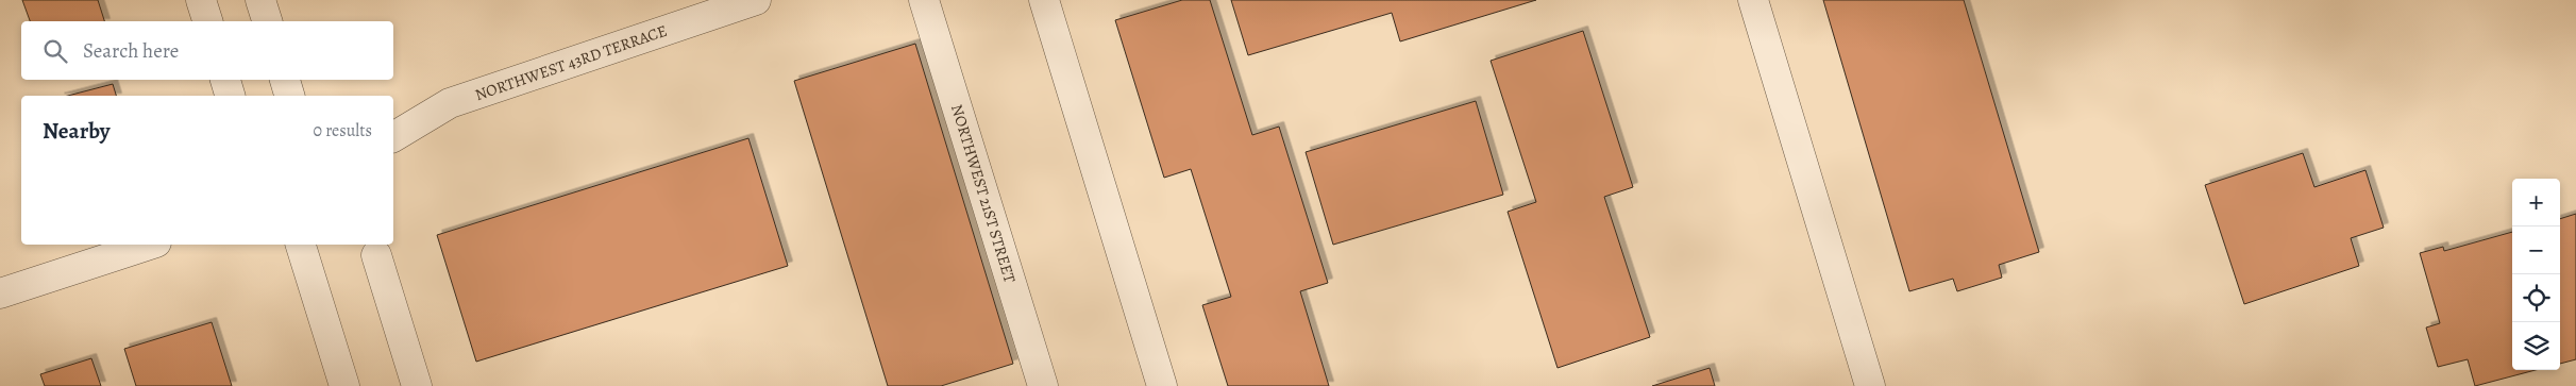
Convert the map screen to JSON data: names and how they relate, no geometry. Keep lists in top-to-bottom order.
{
  "streets": {
    "street": ["NORTHWEST 43RD TERRACE", "NORTHWEST 21ST STREET"]
  },
  "page": {
    "search": "Search here",
    "heading": ["Nearby", "0 results"],
    "map_buttons": ["+", "−"]
  }
}
